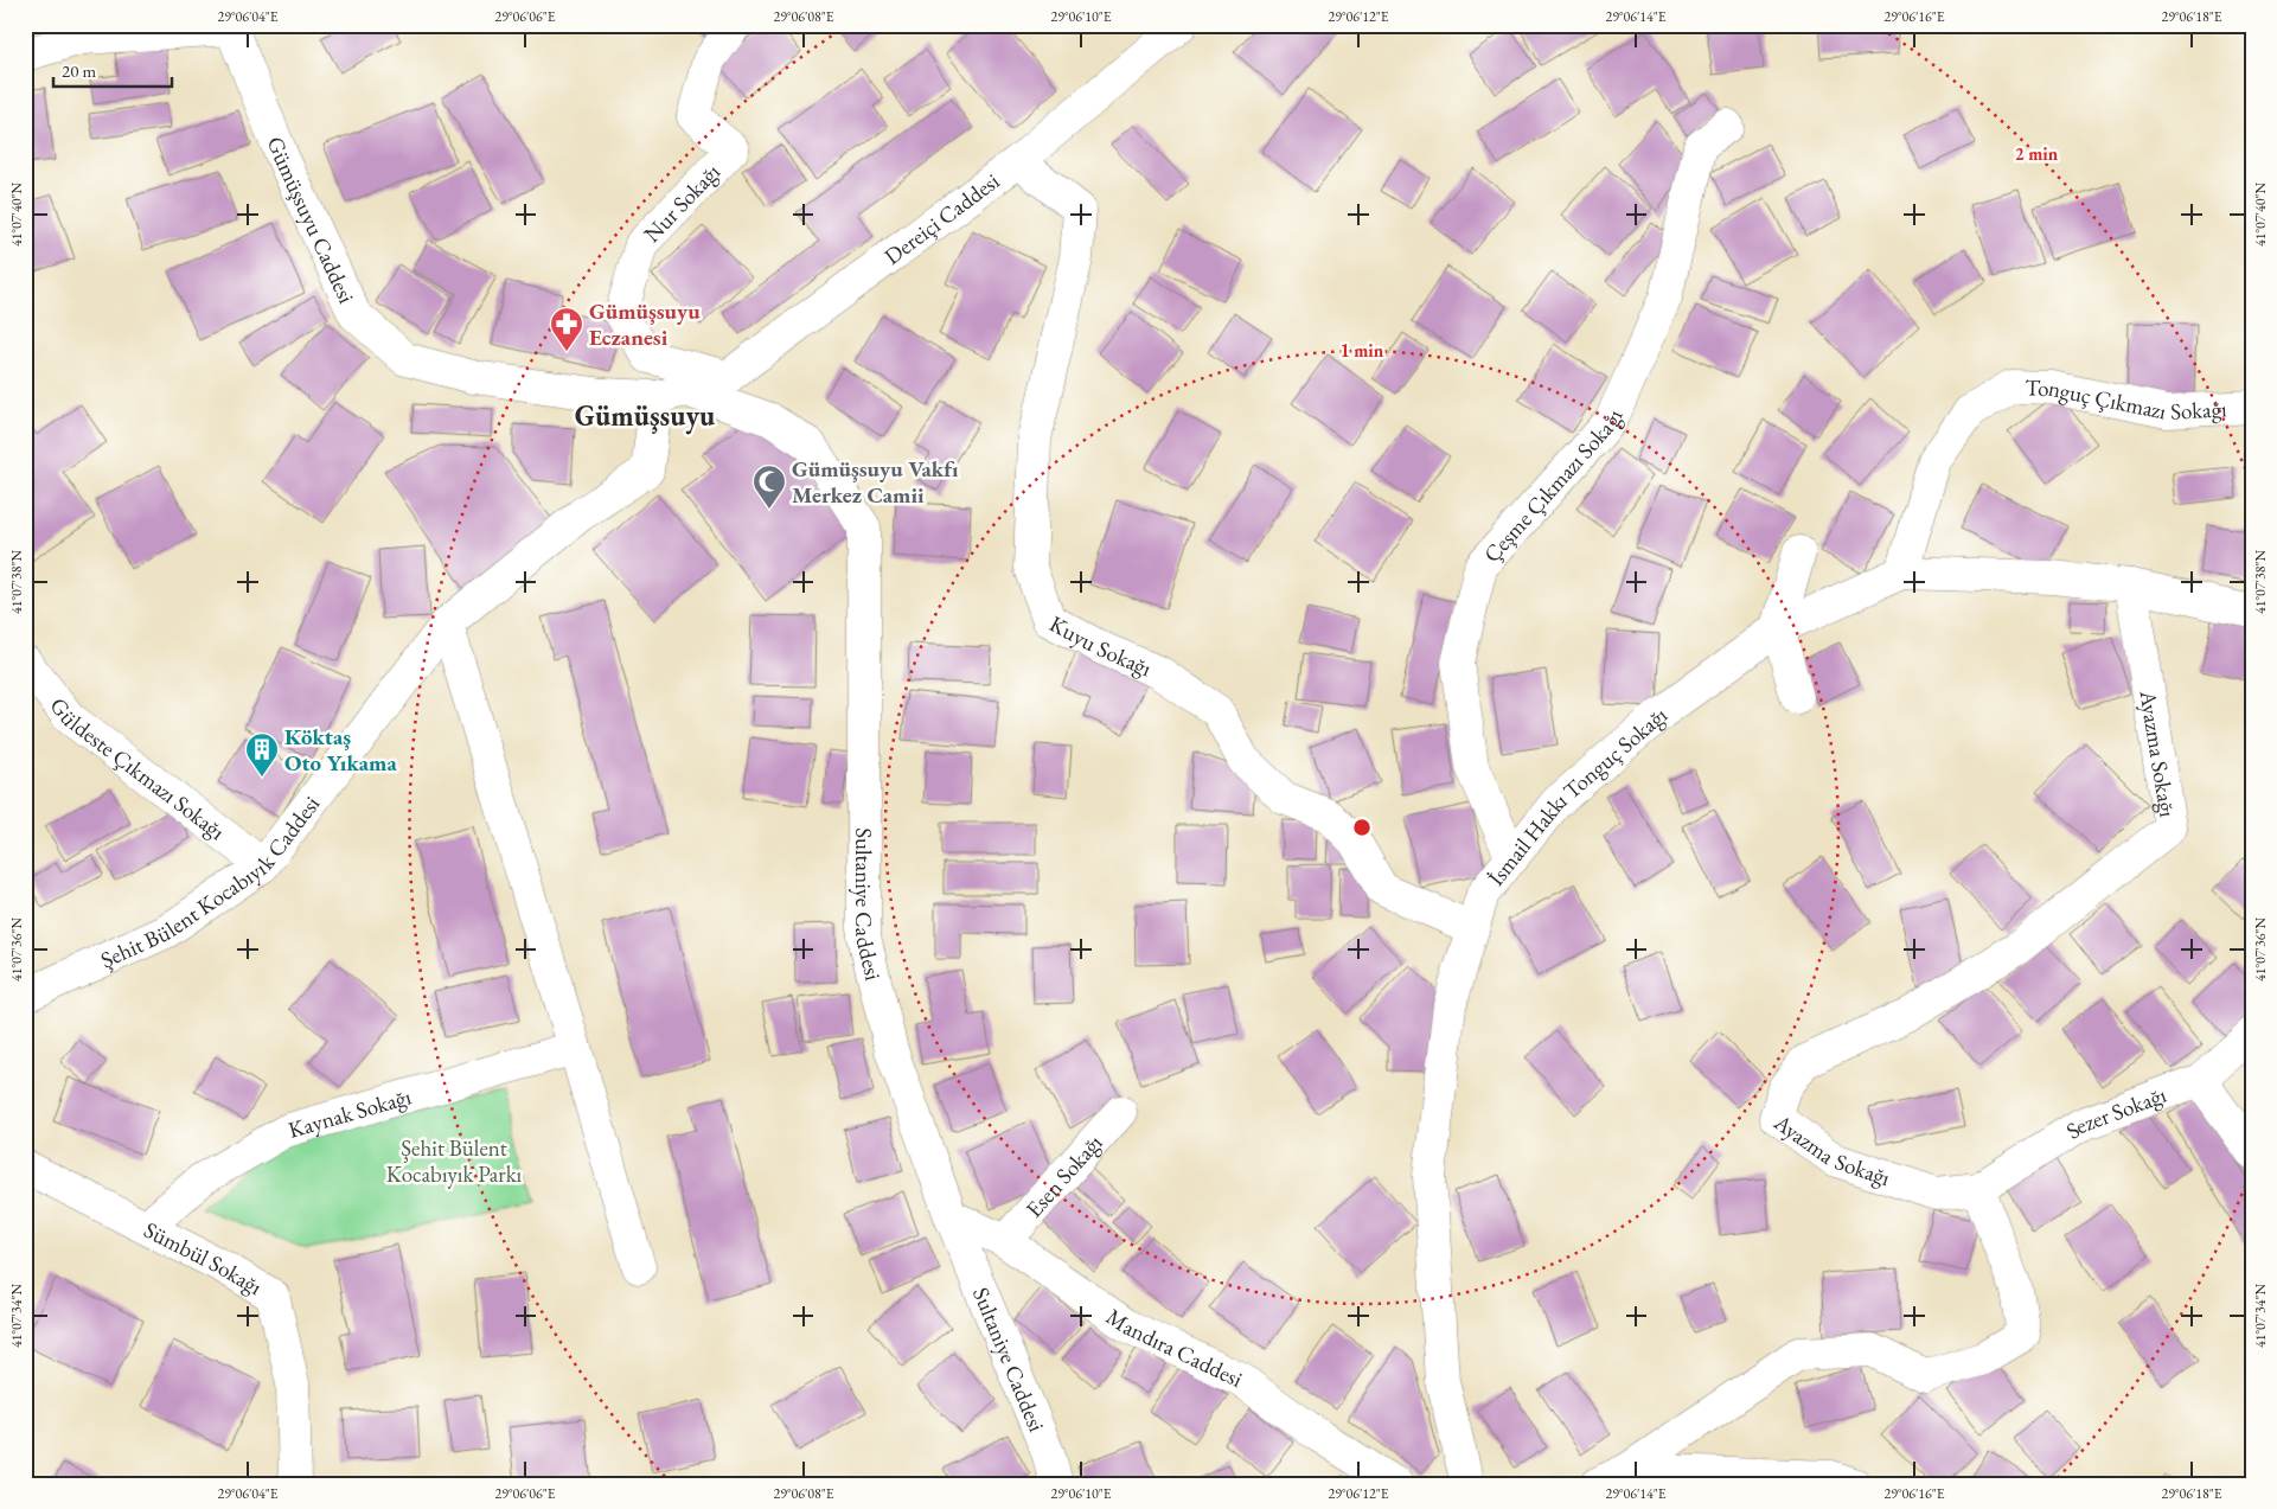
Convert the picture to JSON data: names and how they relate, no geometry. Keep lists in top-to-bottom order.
{
  "streets": {
    "street": [
      "Nur Sokağı",
      "Gümüşsuyu Caddesi",
      "Dereiçi Caddesi",
      "Tonguç Çıkmazı Sokağı",
      "Çeşme Çıkmazı Sokağı",
      "Kuyu Sokağı",
      "Ayazma Sokağı",
      "Güldeste Çıkmazı Sokağı",
      "İsmail Hakkı Tonguç Sokağı",
      "Şehit Bülent Kocabıyık Caddesi",
      "Sultaniye Caddesi",
      "Kaynak Sokağı",
      "Sezer Sokağı",
      "Esen Sokağı",
      "Sümbül Sokağı",
      "Mandıra Caddesi"
    ]
  },
  "crossings": [
    ["Nur Sokağı", "Dereiçi Caddesi"],
    ["Gümüşsuyu Caddesi", "Dereiçi Caddesi"],
    ["Gümüşsuyu Caddesi", "Şehit Bülent Kocabıyık Caddesi"],
    ["Gümüşsuyu Caddesi", "Sultaniye Caddesi"],
    ["Dereiçi Caddesi", "Kuyu Sokağı"],
    ["Dereiçi Caddesi", "Şehit Bülent Kocabıyık Caddesi"],
    ["Dereiçi Caddesi", "Sultaniye Caddesi"],
    ["Tonguç Çıkmazı Sokağı", "İsmail Hakkı Tonguç Sokağı"],
    ["Çeşme Çıkmazı Sokağı", "İsmail Hakkı Tonguç Sokağı"],
    ["Kuyu Sokağı", "İsmail Hakkı Tonguç Sokağı"],
    ["Ayazma Sokağı", "İsmail Hakkı Tonguç Sokağı"],
    ["Ayazma Sokağı", "Sezer Sokağı"],
    ["Güldeste Çıkmazı Sokağı", "Şehit Bülent Kocabıyık Caddesi"],
    ["Şehit Bülent Kocabıyık Caddesi", "Sultaniye Caddesi"],
    ["Sultaniye Caddesi", "Mandıra Caddesi"],
    ["Kaynak Sokağı", "Sümbül Sokağı"],
    ["Esen Sokağı", "Mandıra Caddesi"]
  ],
  "districts": ["Gümüşsuyu"],
  "parks": ["Şehit Bülent Kocabıyık Parkı"],
  "places": {
    "pharmacy": ["Gümüşsuyu Eczanesi"],
    "mosque": ["Gümüşsuyu Vakfı Merkez Camii"],
    "building": ["Köktaş Oto Yıkama"]
  },
  "scale_bar": "20 m",
  "coordinates": [
    "29°06'04\"E",
    "29°06'06\"E",
    "29°06'08\"E",
    "29°06'10\"E",
    "29°06'12\"E",
    "29°06'14\"E",
    "29°06'16\"E",
    "29°06'18\"E",
    "41°07'40\"N",
    "41°07'38\"N",
    "41°07'36\"N",
    "41°07'34\"N"
  ],
  "rings": ["2 min", "1 min"]
}
